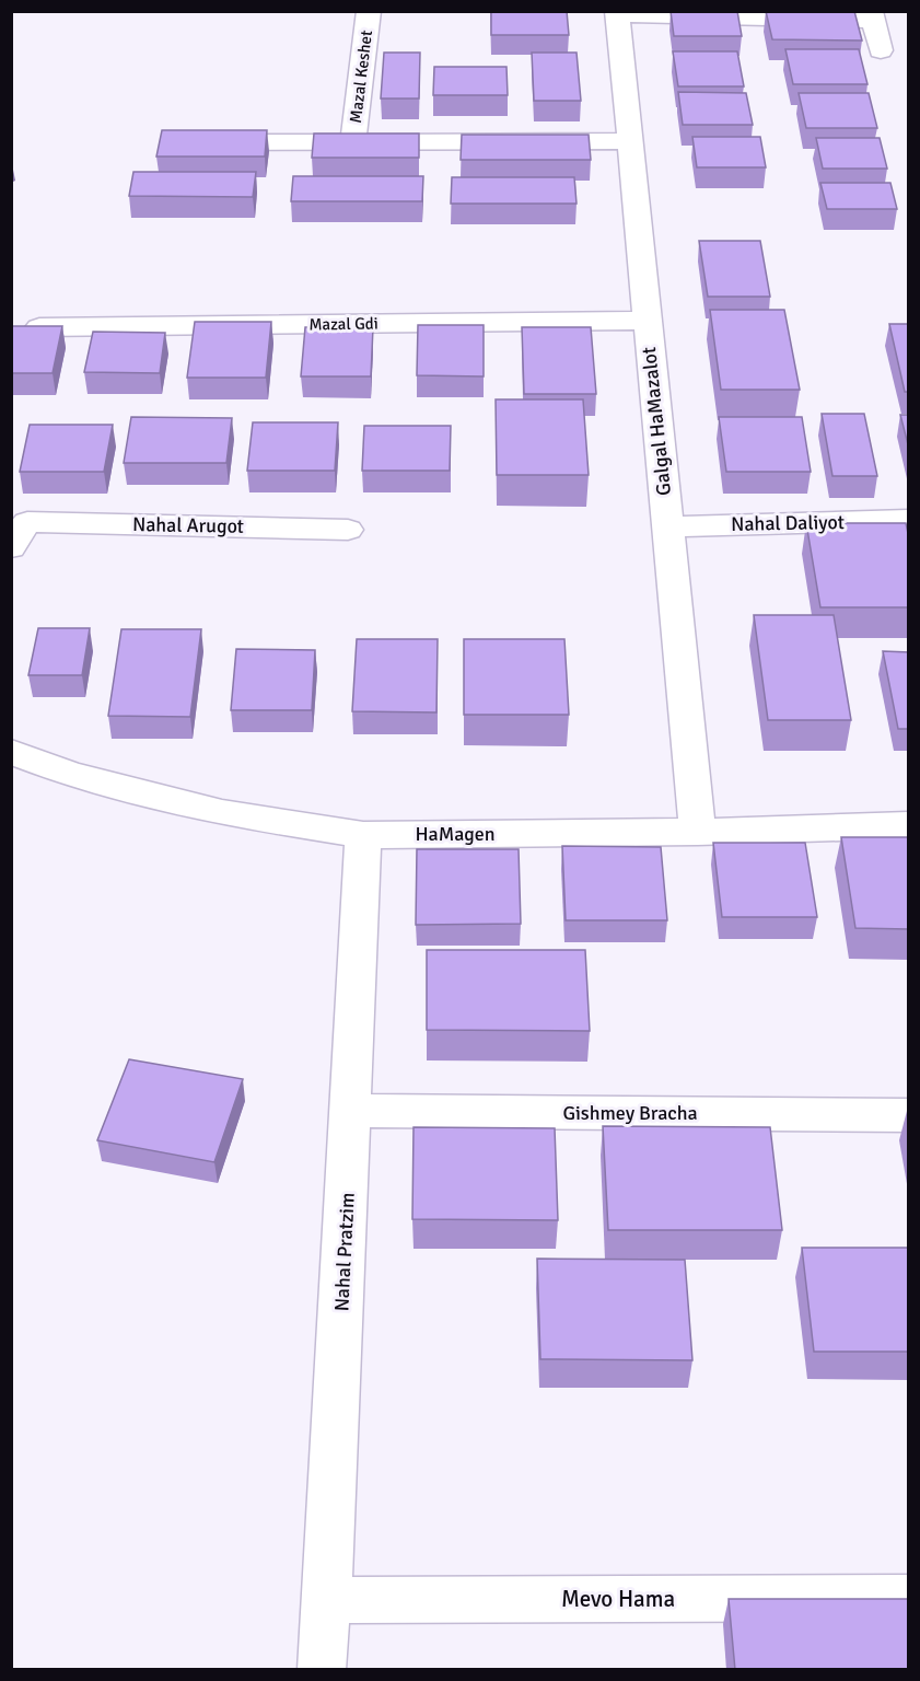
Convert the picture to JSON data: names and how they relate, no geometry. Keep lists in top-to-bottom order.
{
  "streets": {
    "street": [
      "Mazal Keshet",
      "Mazal Gdi",
      "Galgal HaMazalot",
      "Nahal Daliyot",
      "Nahal Arugot",
      "HaMagen",
      "Gishmey Bracha",
      "Nahal Pratzim",
      "Mevo Hama"
    ]
  },
  "crossings": [
    ["Mazal Keshet", "Galgal HaMazalot"],
    ["Mazal Gdi", "Galgal HaMazalot"],
    ["Galgal HaMazalot", "Nahal Daliyot"],
    ["Galgal HaMazalot", "HaMagen"],
    ["HaMagen", "Nahal Pratzim"],
    ["Gishmey Bracha", "Nahal Pratzim"],
    ["Nahal Pratzim", "Mevo Hama"]
  ]
}
